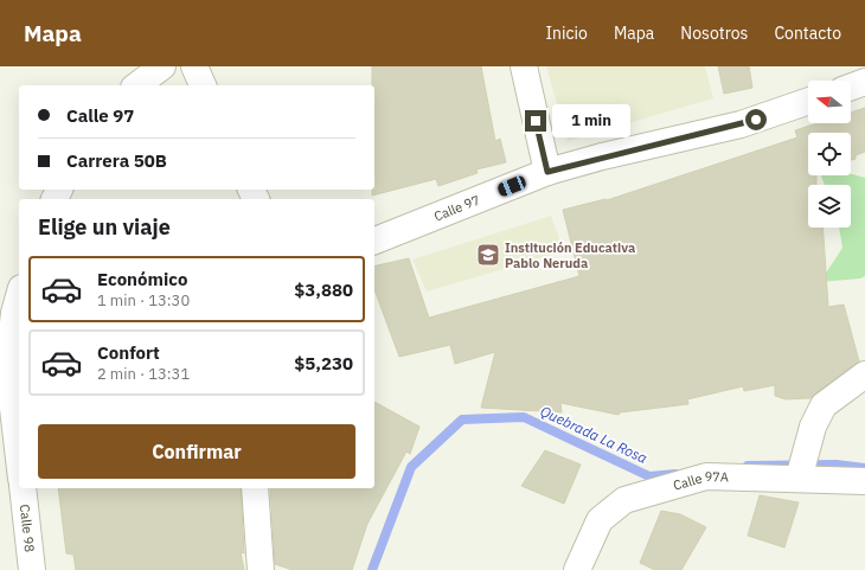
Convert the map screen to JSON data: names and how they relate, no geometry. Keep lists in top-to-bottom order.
{
  "streets": {
    "street": ["Calle 97", "Calle 97A", "Calle 98"]
  },
  "water": ["Quebrada La Rosa"],
  "places": {
    "school or university": ["Institución Educativa Pablo Neruda"]
  },
  "north": "left",
  "page": {
    "header": "Mapa",
    "nav": [
      "Inicio",
      "Mapa",
      "Nosotros",
      "Contacto"
    ],
    "banner": ["Calle 97", "Carrera 50B"],
    "bubble": "1 min",
    "heading": "Elige un viaje",
    "list": [
      {
        "name": "Económico",
        "note": "1 min · 13:30",
        "value": "$3,880"
      },
      {
        "name": "Confort",
        "note": "2 min · 13:31",
        "value": "$5,230"
      }
    ],
    "buttons": "Confirmar"
  }
}
